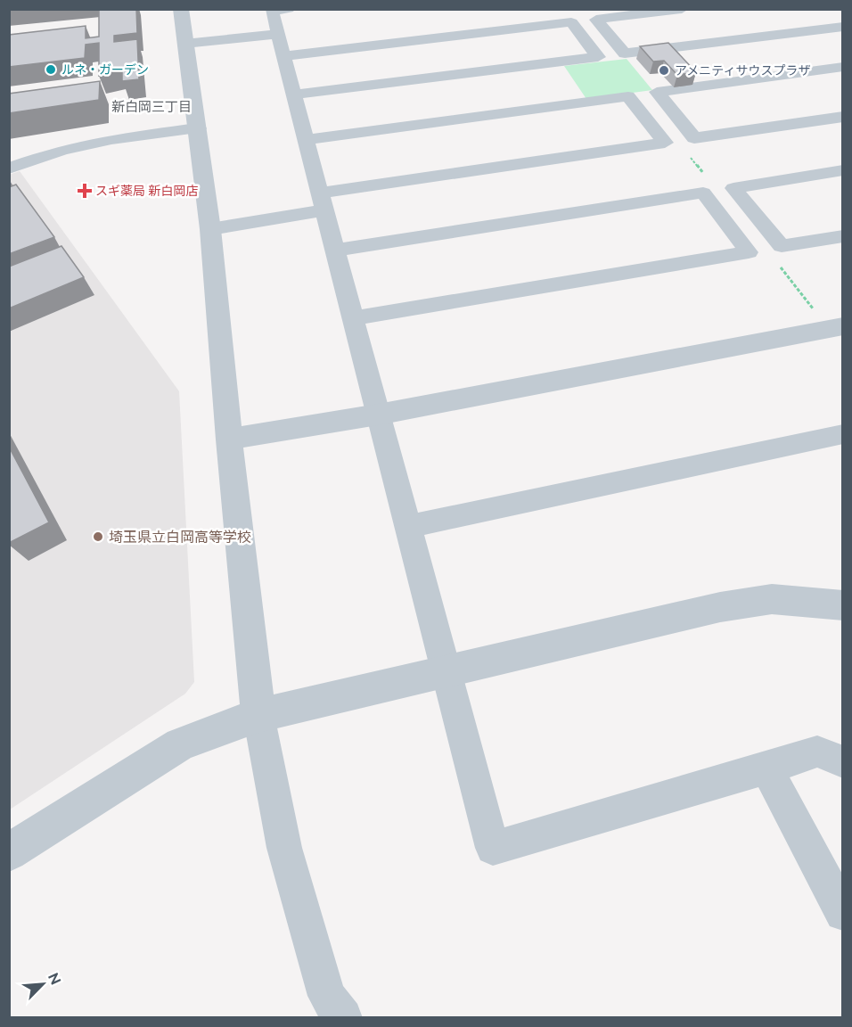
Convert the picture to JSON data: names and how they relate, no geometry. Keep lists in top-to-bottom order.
{
  "districts": ["新白岡三丁目"],
  "places": {
    "other": ["ルネ・ガーデン", "アメニティサウスプラザ", "埼玉県立白岡高等学校"],
    "health": ["スギ薬局 新白岡店"]
  },
  "north": "top right"
}
